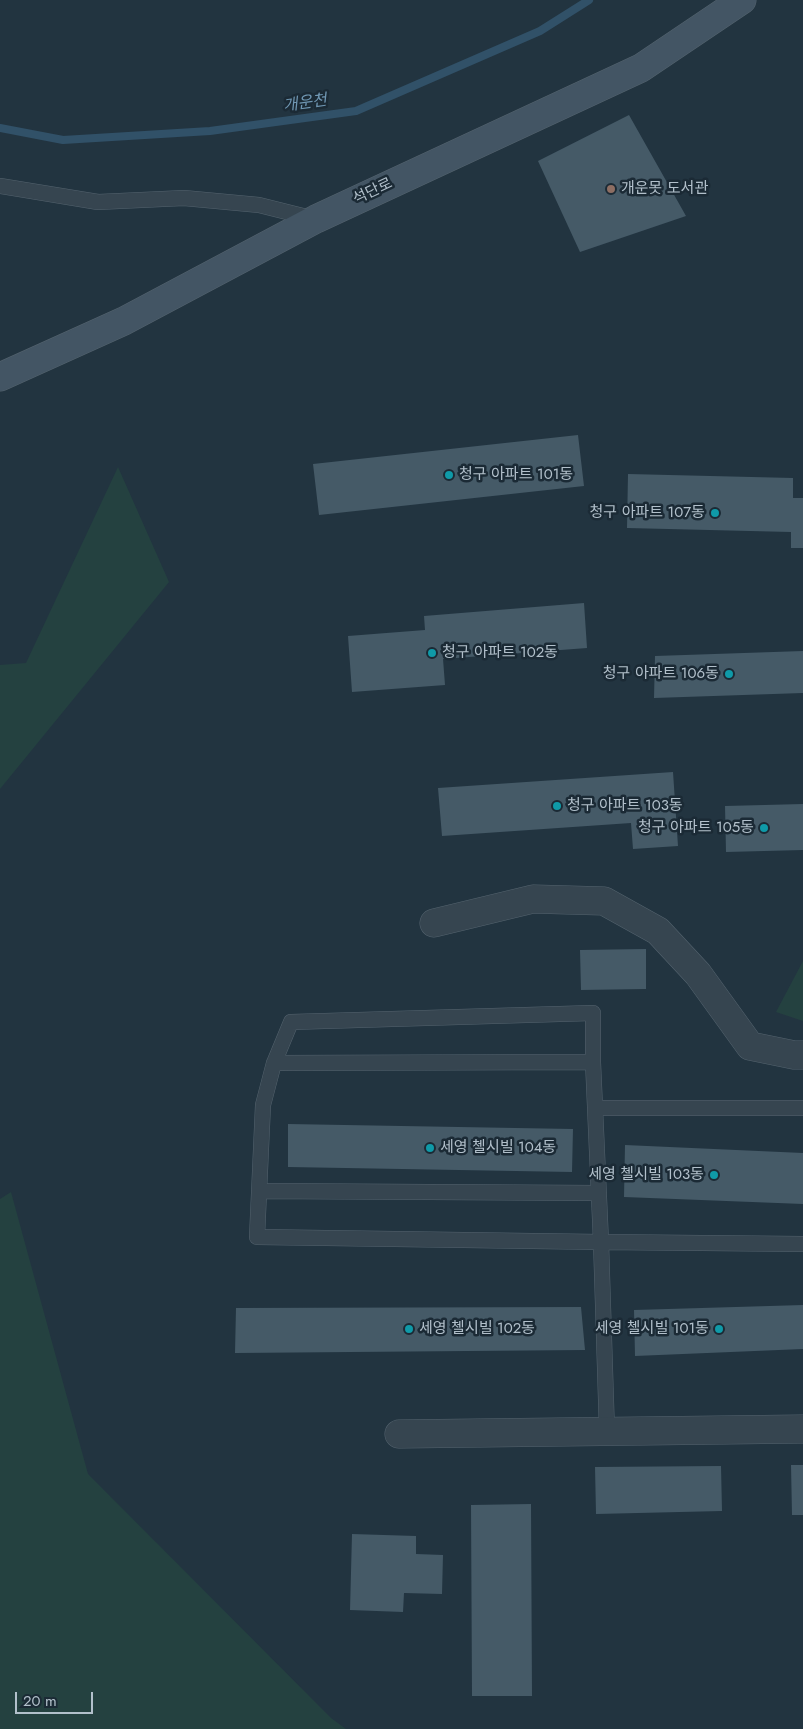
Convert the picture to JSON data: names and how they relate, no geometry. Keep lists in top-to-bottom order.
{
  "streets": {
    "main road": ["석단로"]
  },
  "water": ["개운천"],
  "places": [
    "개운못 도서관",
    "청구 아파트 101동",
    "청구 아파트 107동",
    "청구 아파트 102동",
    "청구 아파트 106동",
    "청구 아파트 103동",
    "청구 아파트 105동",
    "세영 첼시빌 104동",
    "세영 첼시빌 103동",
    "세영 첼시빌 102동",
    "세영 첼시빌 101동"
  ],
  "scale_bar": "20 m"
}
